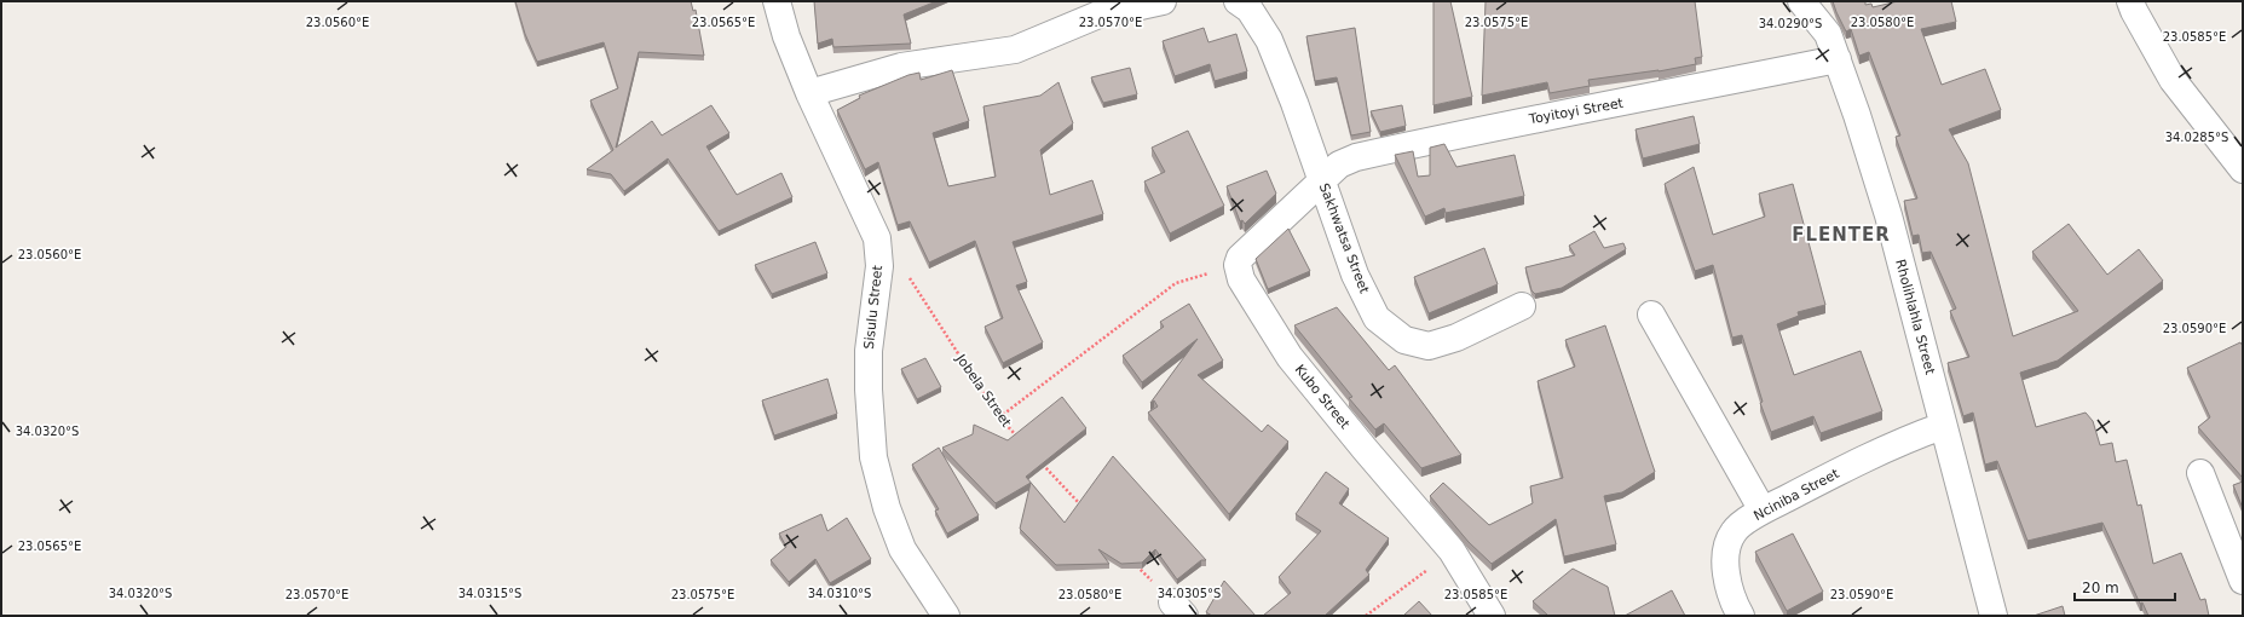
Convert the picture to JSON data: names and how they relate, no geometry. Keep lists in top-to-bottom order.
{
  "streets": {
    "street": [
      "Toyitoyi Street",
      "Sakhwatsa Street",
      "Sisulu Street",
      "Rholihlahla Street",
      "Kubo Street",
      "Nciniba Street"
    ],
    "path": ["Jobela Street"]
  },
  "crossings": [
    ["Toyitoyi Street", "Sakhwatsa Street"],
    ["Toyitoyi Street", "Rholihlahla Street"],
    ["Sisulu Street", "Jobela Street"],
    ["Rholihlahla Street", "Nciniba Street"]
  ],
  "districts": ["FLENTER"],
  "scale_bar": "20 m",
  "coordinates": [
    "23.0560°E",
    "23.0565°E",
    "23.0570°E",
    "23.0575°E",
    "23.0580°E",
    "34.0290°S",
    "23.0585°E",
    "34.0285°S",
    "23.0590°E",
    "34.0320°S",
    "34.0315°S",
    "34.0310°S",
    "34.0305°S"
  ]
}
